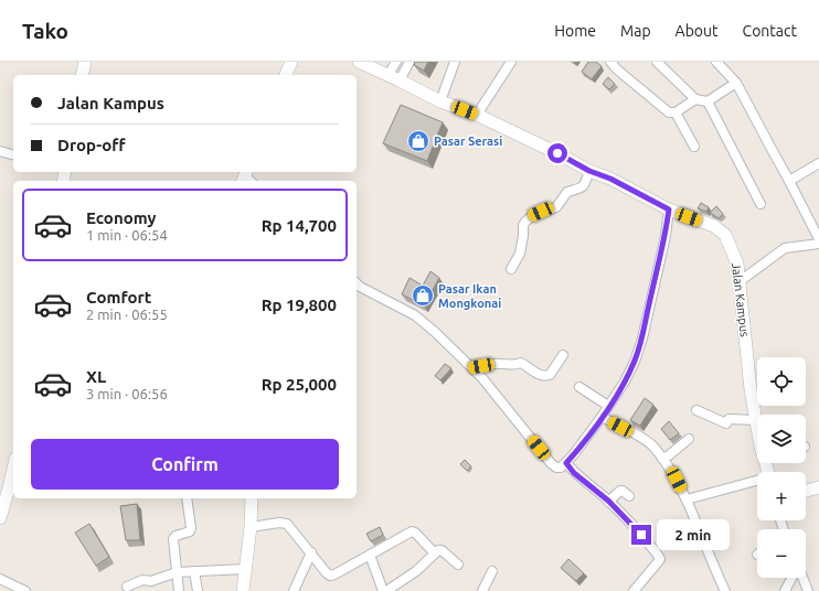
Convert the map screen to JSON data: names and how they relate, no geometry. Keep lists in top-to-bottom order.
{
  "streets": {
    "street": ["Jalan Kampus"]
  },
  "places": {
    "shop": ["Pasar Serasi", "Pasar Ikan Mongkonai"]
  },
  "page": {
    "header": "Tako",
    "nav": [
      "Home",
      "Map",
      "About",
      "Contact"
    ],
    "banner": ["Jalan Kampus", "Drop-off"],
    "list": [
      {
        "name": "Economy",
        "note": "1 min · 06:54",
        "value": "Rp 14,700"
      },
      {
        "name": "Comfort",
        "note": "2 min · 06:55",
        "value": "Rp 19,800"
      },
      {
        "name": "XL",
        "note": "3 min · 06:56",
        "value": "Rp 25,000"
      }
    ],
    "map_buttons": ["+", "−"],
    "buttons": "Confirm",
    "bubble": "2 min"
  }
}
